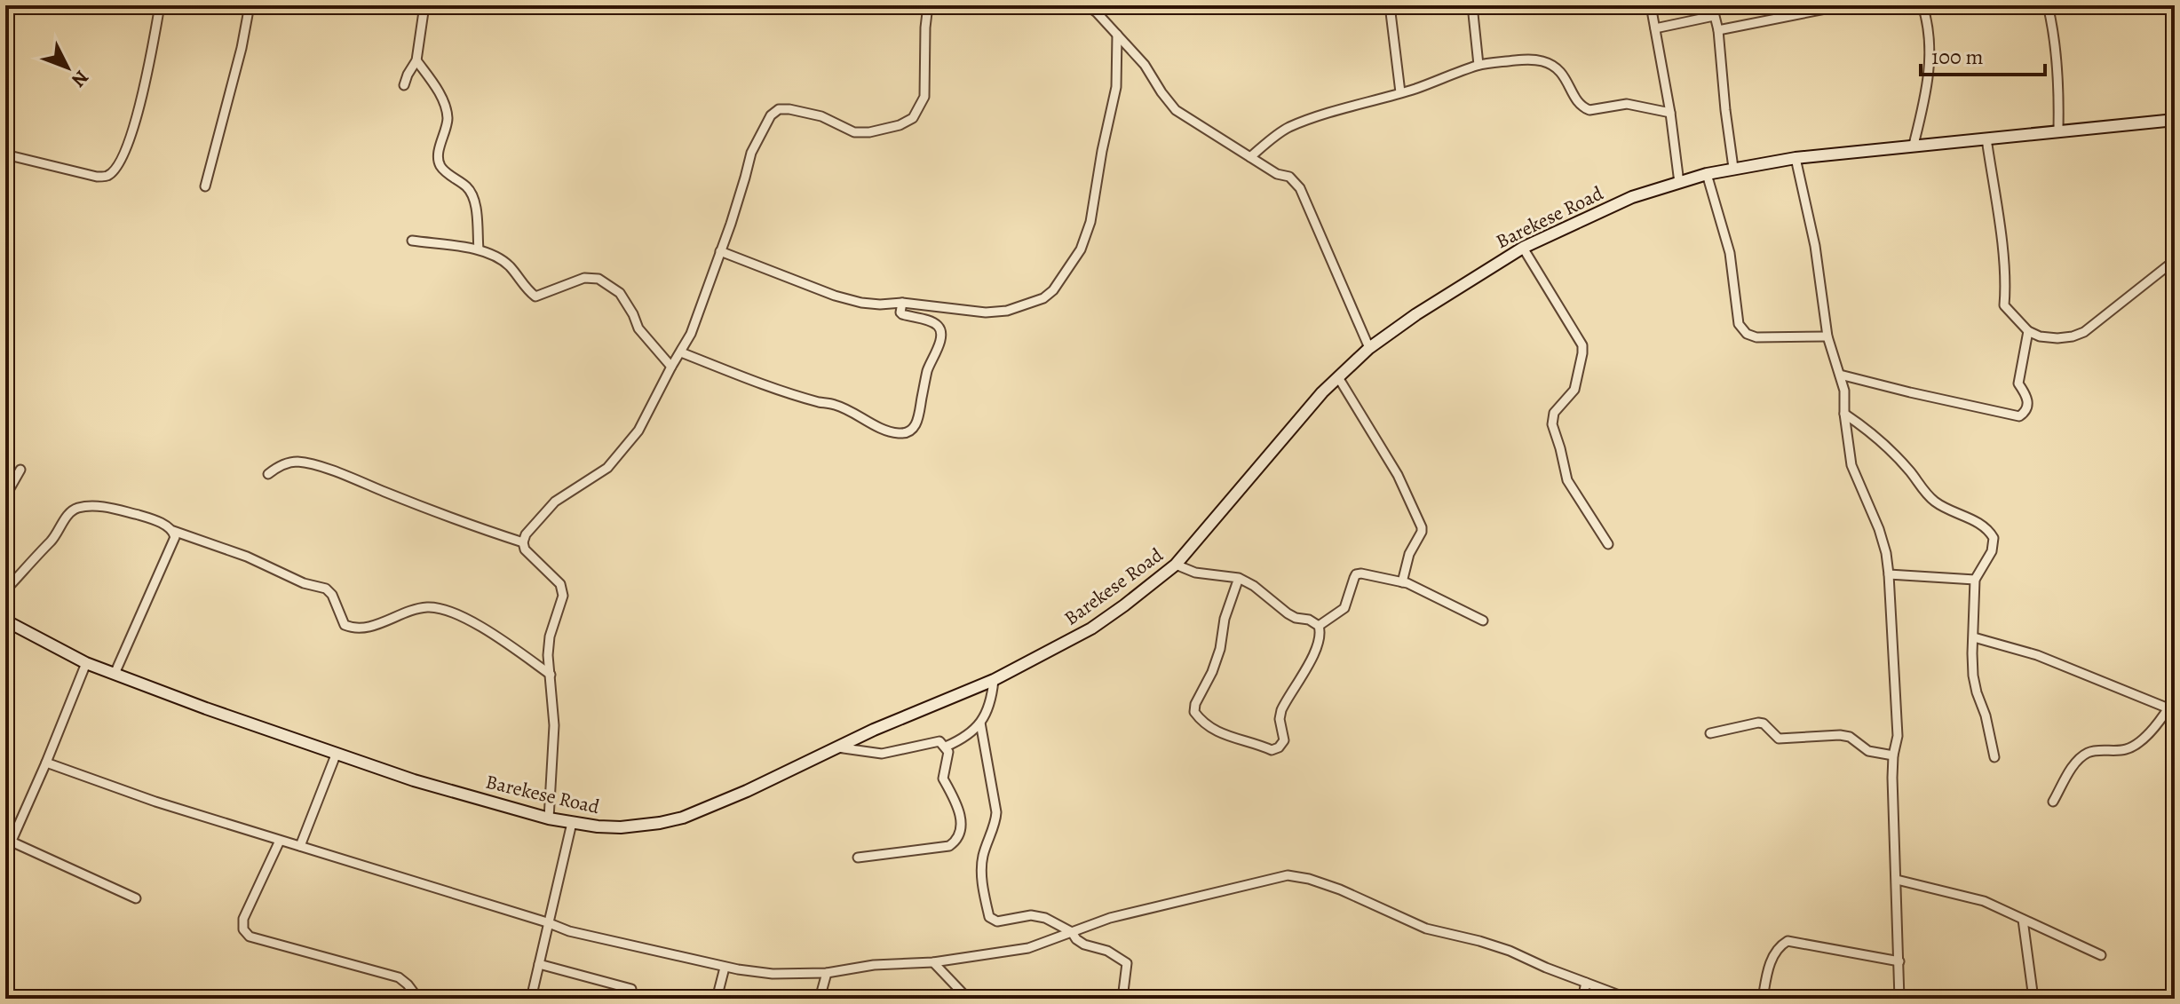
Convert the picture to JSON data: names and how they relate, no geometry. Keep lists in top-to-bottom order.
{
  "streets": {
    "main road": ["Barekese Road"]
  },
  "scale_bar": "100 m",
  "north": "bottom right"
}
